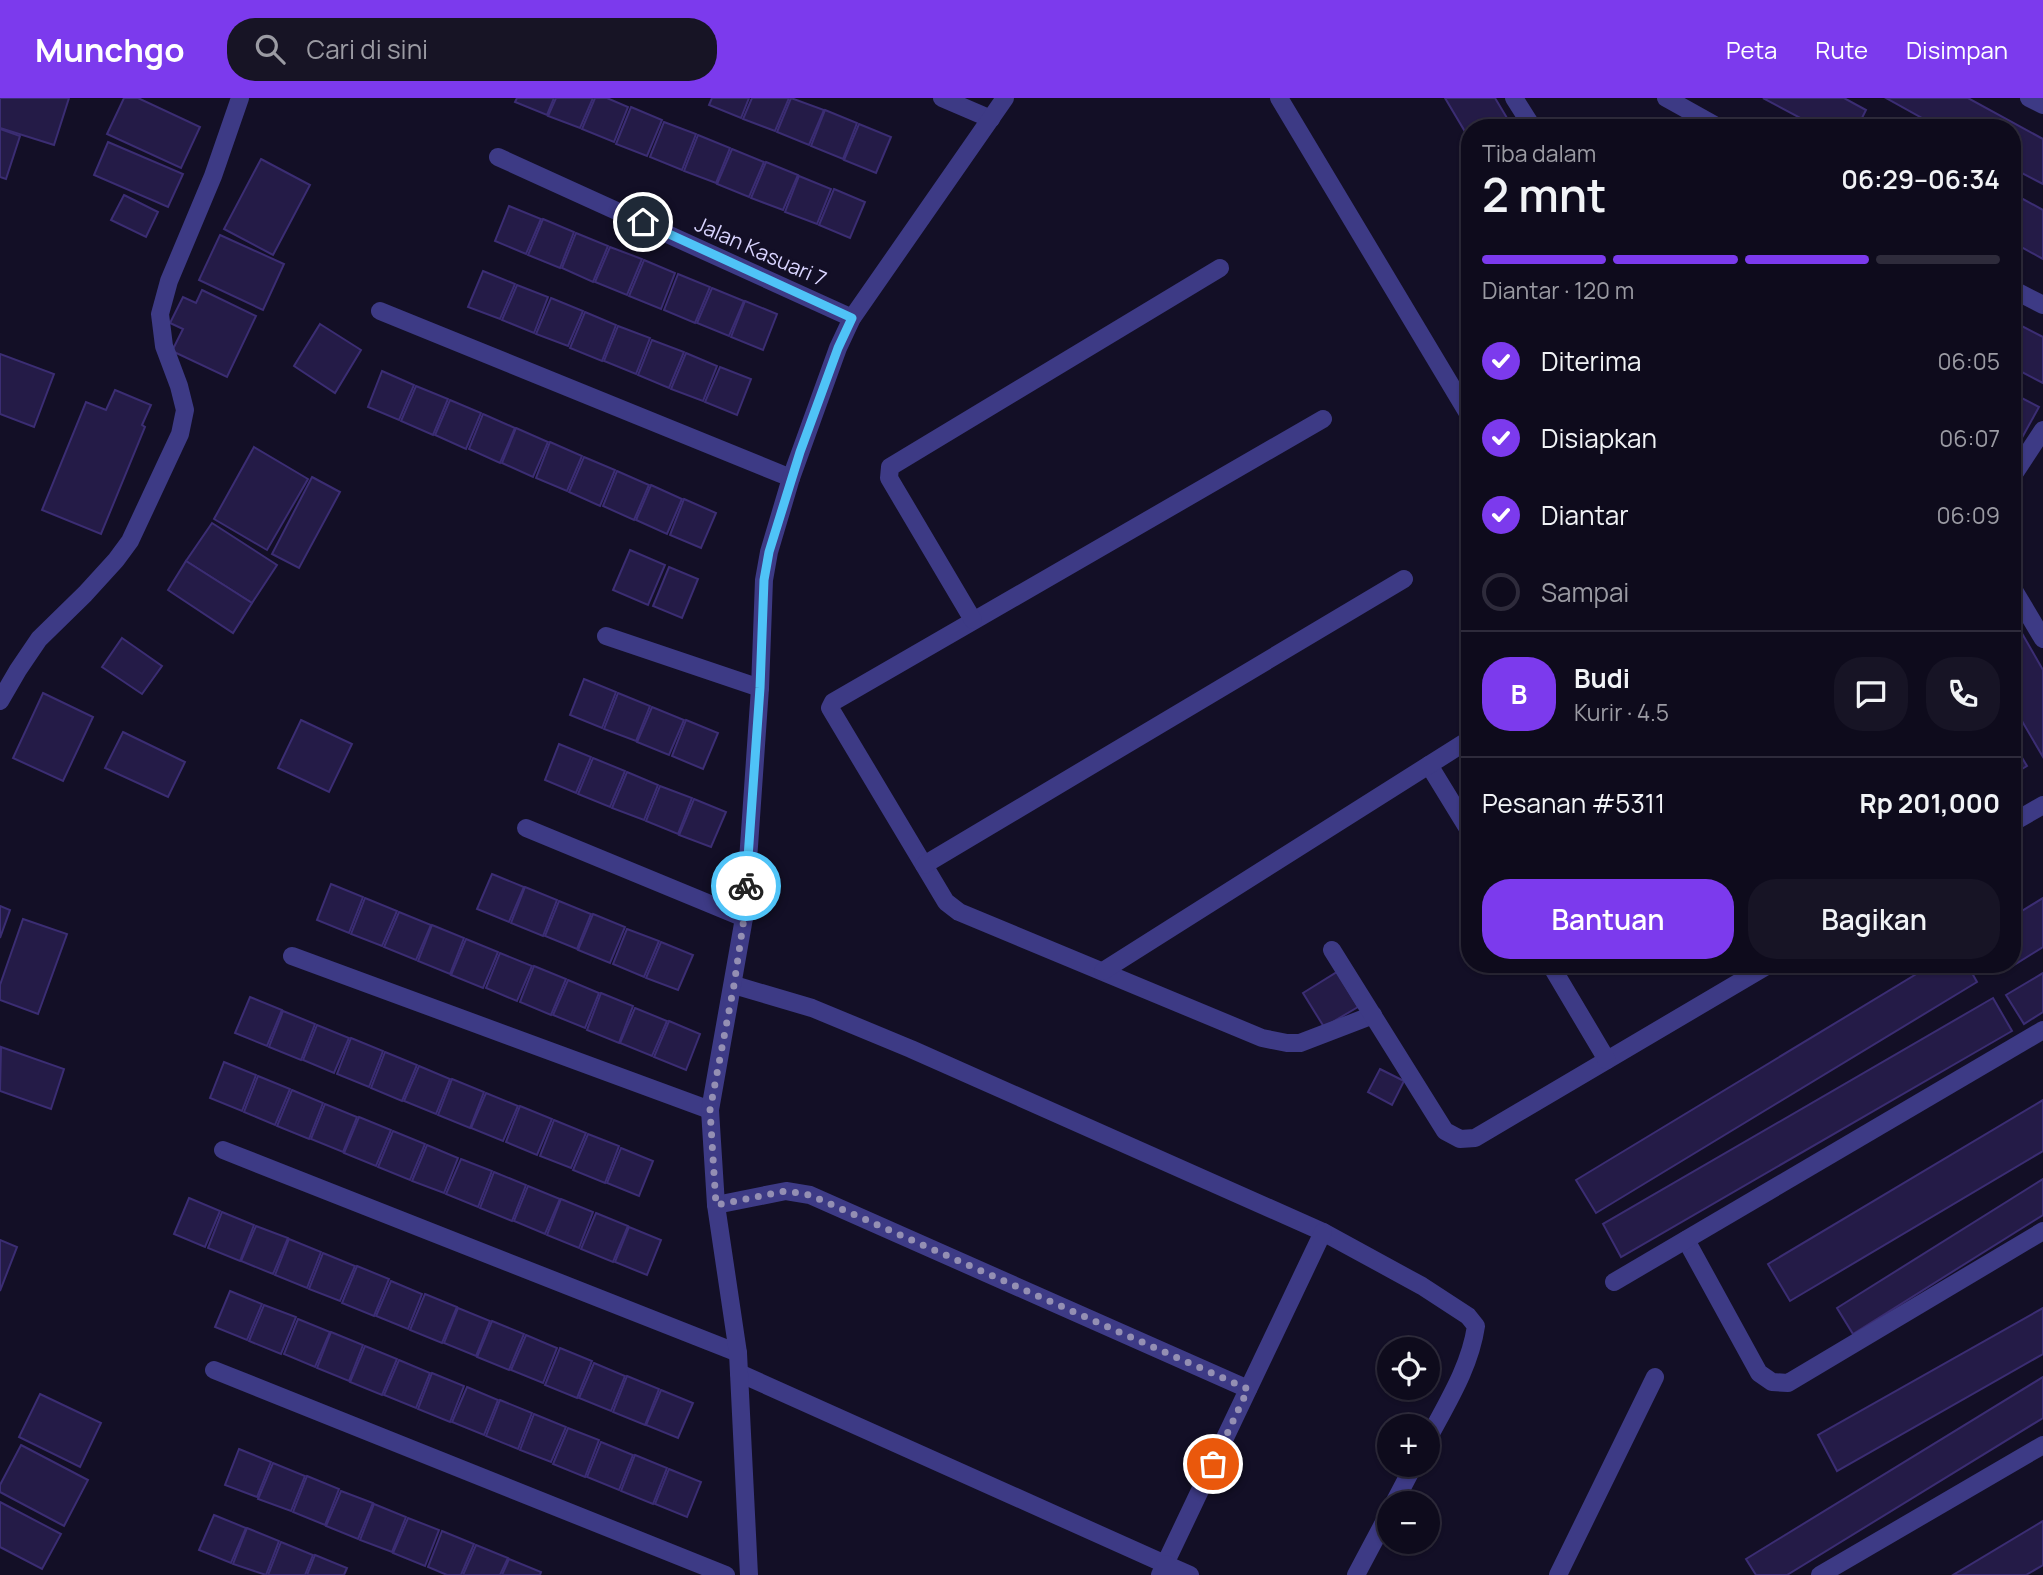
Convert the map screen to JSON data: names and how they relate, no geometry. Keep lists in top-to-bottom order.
{
  "streets": {
    "street": ["Jalan Kasuari 7"]
  },
  "page": {
    "header": "Munchgo",
    "search": "Cari di sini",
    "nav": ["Peta", "Rute", "Disimpan"],
    "heading": ["2 mnt", "Tiba dalam", "06:29–06:34"],
    "panel": [
      "Budi",
      "Kurir · 4.5",
      "Pesanan #5311",
      "Rp 201,000"
    ],
    "bar": "Diantar · 120 m",
    "list": [
      ["Diterima", "06:05"],
      ["Disiapkan", "06:07"],
      ["Diantar", "06:09"],
      "Sampai"
    ],
    "round": "B",
    "buttons": ["Bantuan", "Bagikan"],
    "map_buttons": ["+", "−"]
  }
}
